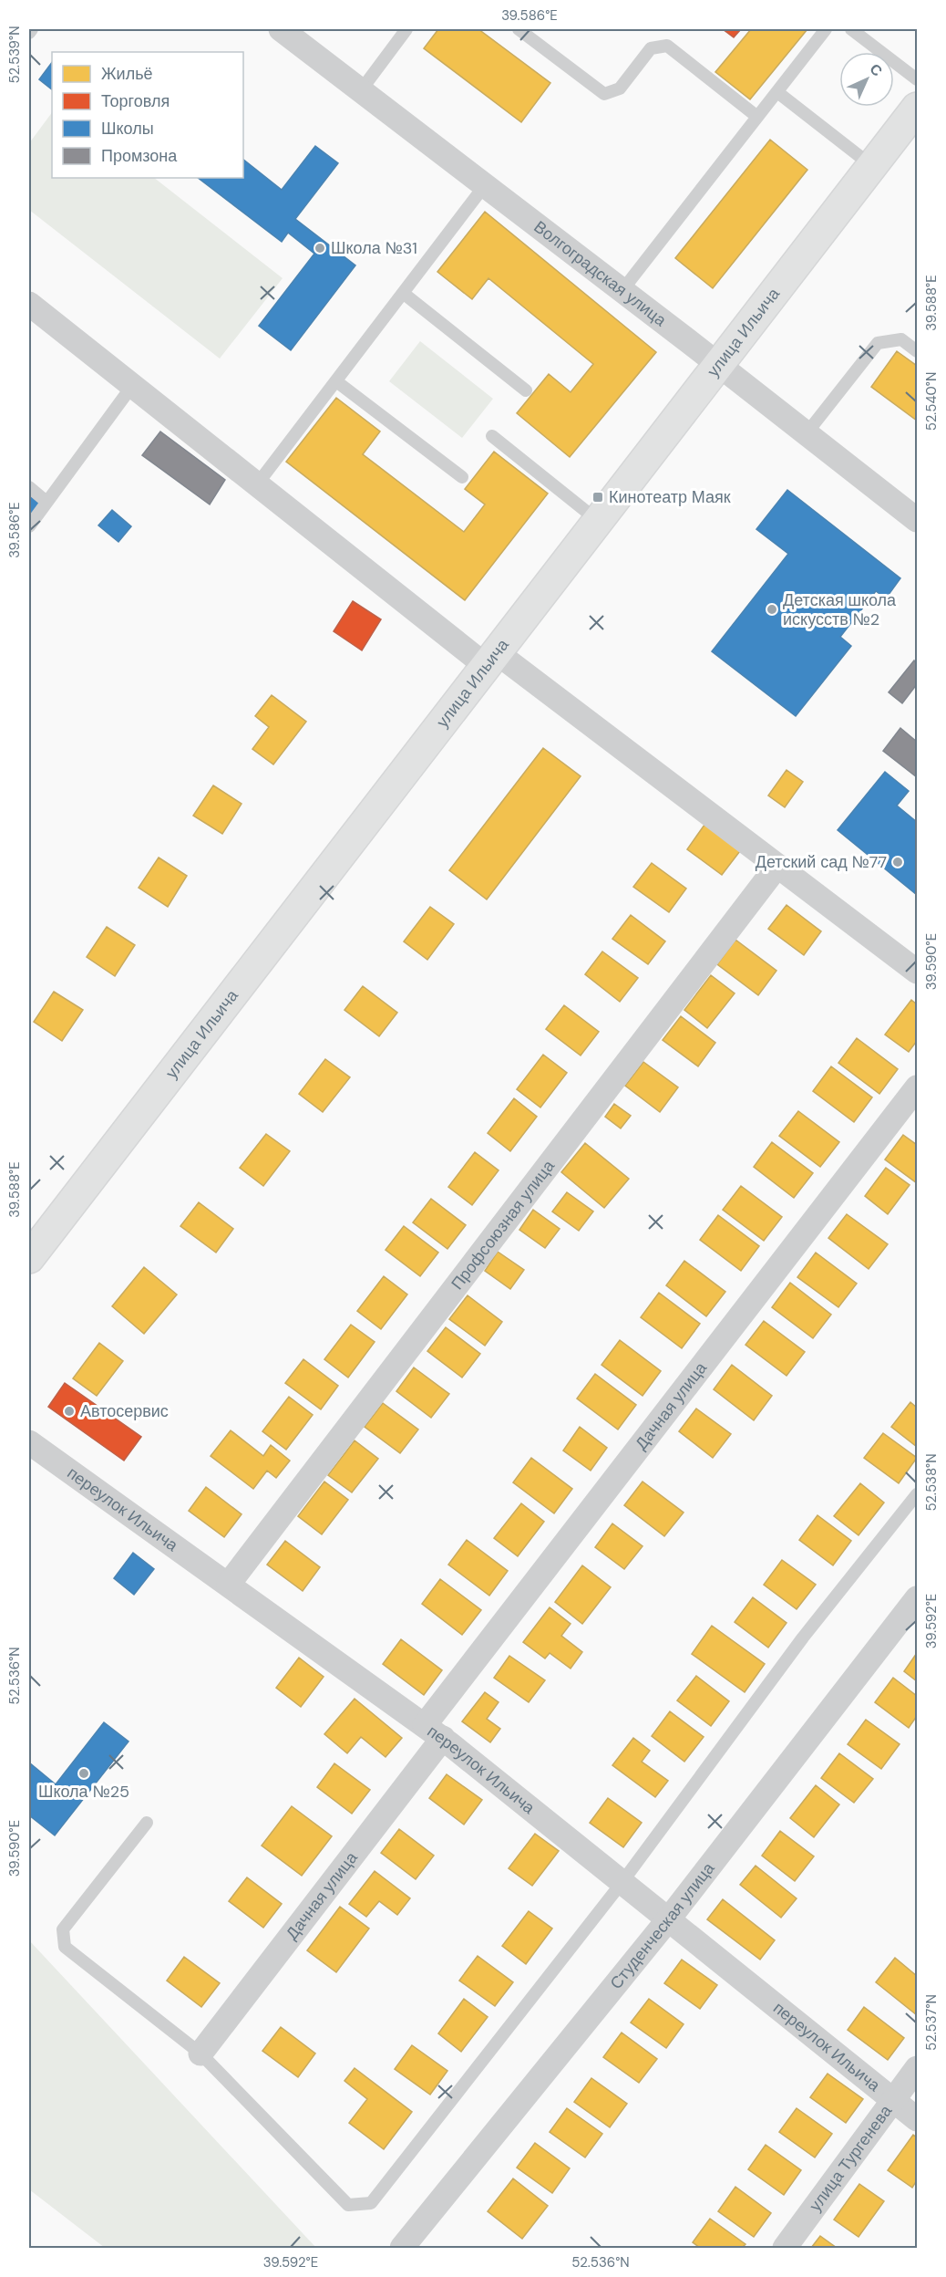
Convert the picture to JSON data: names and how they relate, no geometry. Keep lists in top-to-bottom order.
{
  "streets": {
    "street": [
      "Волгоградская улица",
      "улица Ильича",
      "Профсоюзная улица",
      "Дачная улица",
      "переулок Ильича",
      "Студенческая улица",
      "улица Тургенева"
    ]
  },
  "crossings": [
    ["Волгоградская улица", "улица Ильича"],
    ["Профсоюзная улица", "переулок Ильича"],
    ["Дачная улица", "переулок Ильича"],
    ["переулок Ильича", "Студенческая улица"],
    ["переулок Ильича", "улица Тургенева"]
  ],
  "places": {
    "other": [
      "Школа №31",
      "Детская школа искусств №2",
      "Детский сад №77",
      "Автосервис",
      "Школа №25"
    ],
    "transit": ["Кинотеатр Маяк"]
  },
  "legend": [
    "Жильё",
    "Торговля",
    "Школы",
    "Промзона"
  ],
  "north": "top right",
  "coordinates": [
    "39.586°E",
    "52.539°N",
    "39.588°E",
    "52.540°N",
    "39.590°E",
    "52.538°N",
    "39.592°E",
    "52.536°N",
    "52.537°N"
  ]
}
